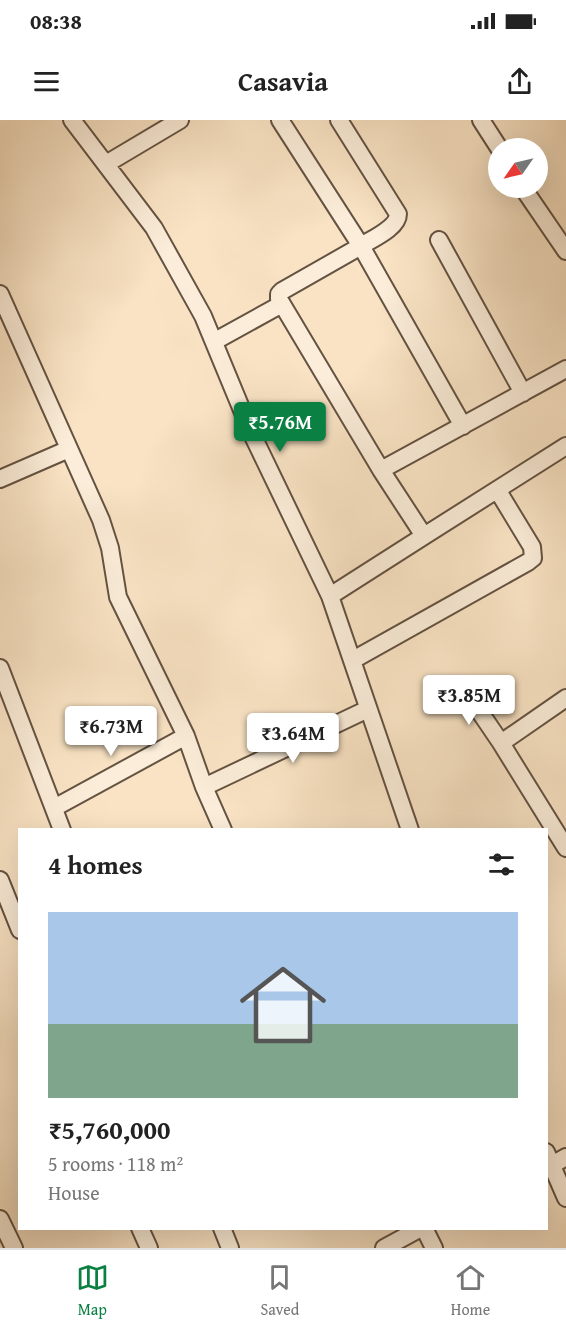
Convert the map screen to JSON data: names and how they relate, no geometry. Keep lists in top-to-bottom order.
{
  "north": "bottom left",
  "page": {
    "status": "08:38",
    "header": "Casavia",
    "price": [
      "₹5.76M",
      "₹3.85M",
      "₹6.73M",
      "₹3.64M"
    ],
    "heading": "4 homes",
    "list": [
      {
        "name": "₹5,760,000",
        "note": "5 rooms · 118 m² · House"
      }
    ],
    "tabs": ["Map", "Saved", "Home"]
  }
}
